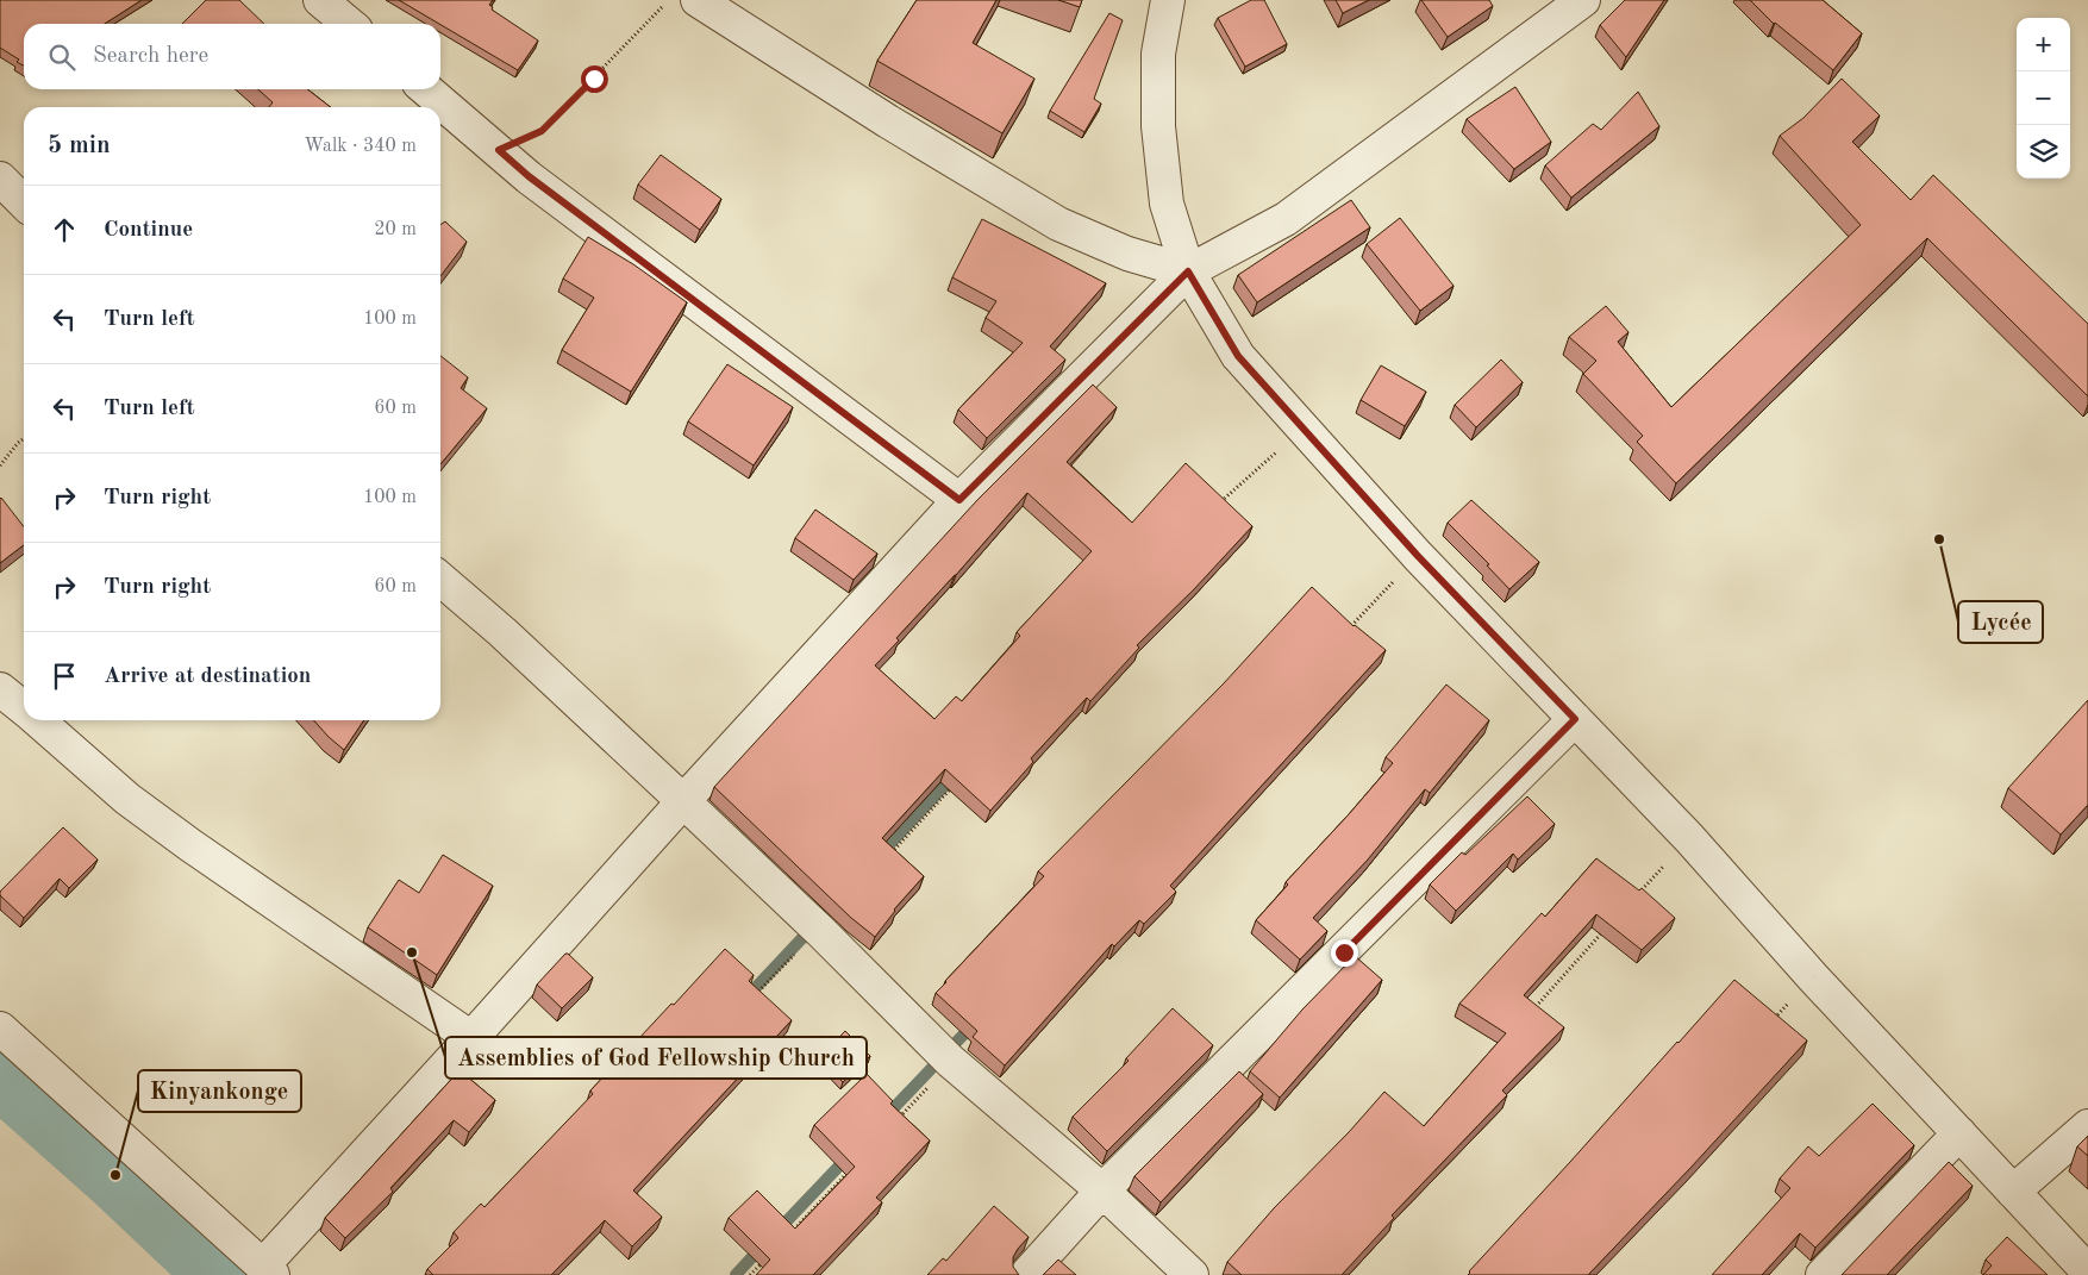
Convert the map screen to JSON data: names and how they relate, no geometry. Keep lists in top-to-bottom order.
{
  "places": ["Lycée", "Assemblies of God Fellowship Church", "Kinyankonge"],
  "page": {
    "map_buttons": ["+", "−"],
    "search": "Search here",
    "heading": ["5 min", "Walk · 340 m"],
    "list": [
      ["Continue", "20 m"],
      ["Turn left", "100 m"],
      ["Turn left", "60 m"],
      ["Turn right", "100 m"],
      ["Turn right", "60 m"],
      "Arrive at destination"
    ]
  }
}
